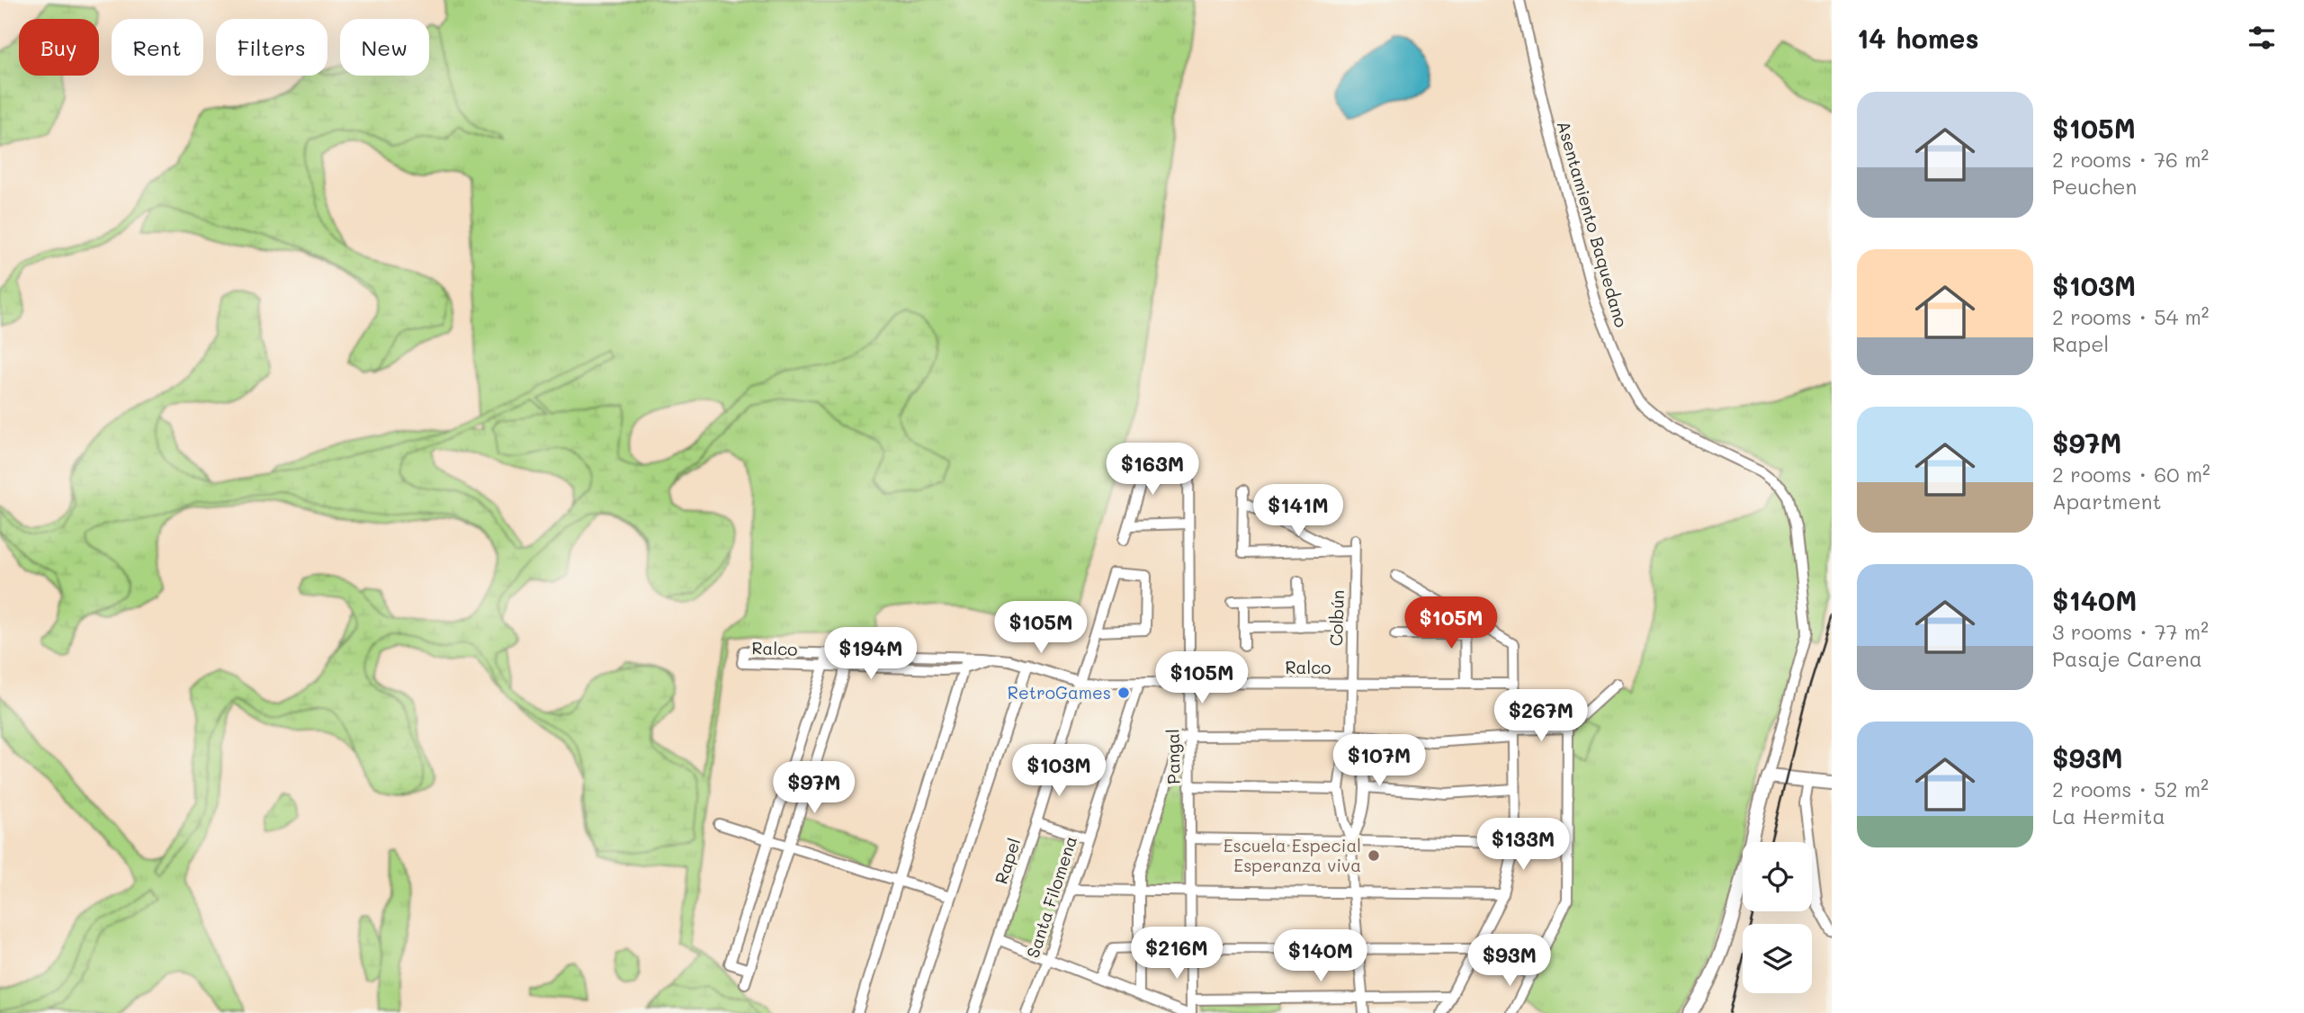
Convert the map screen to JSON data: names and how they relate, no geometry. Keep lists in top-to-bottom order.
{
  "streets": {
    "street": [
      "Asentamiento Baquedano",
      "Colbún",
      "Ralco",
      "Pangal",
      "Rapel",
      "Santa Filomena"
    ]
  },
  "crossings": [
    ["Colbún", "Ralco"],
    ["Ralco", "Pangal"],
    ["Ralco", "Rapel"],
    ["Ralco", "Santa Filomena"]
  ],
  "places": ["RetroGames", "Escuela Especial Esperanza viva"],
  "page": {
    "heading": "14 homes",
    "chip": [
      "Buy",
      "Rent",
      "Filters",
      "New"
    ],
    "list": [
      {
        "name": "$105M",
        "note": "2 rooms · 76 m² · Peuchen"
      },
      {
        "name": "$103M",
        "note": "2 rooms · 54 m² · Rapel"
      },
      {
        "name": "$97M",
        "note": "2 rooms · 60 m² · Apartment"
      },
      {
        "name": "$140M",
        "note": "3 rooms · 77 m² · Pasaje Carena"
      },
      {
        "name": "$93M",
        "note": "2 rooms · 52 m² · La Hermita"
      }
    ],
    "price": [
      "$163M",
      "$141M",
      "$105M",
      "$105M",
      "$194M",
      "$105M",
      "$267M",
      "$107M",
      "$103M",
      "$97M",
      "$133M",
      "$216M",
      "$140M",
      "$93M"
    ]
  }
}
